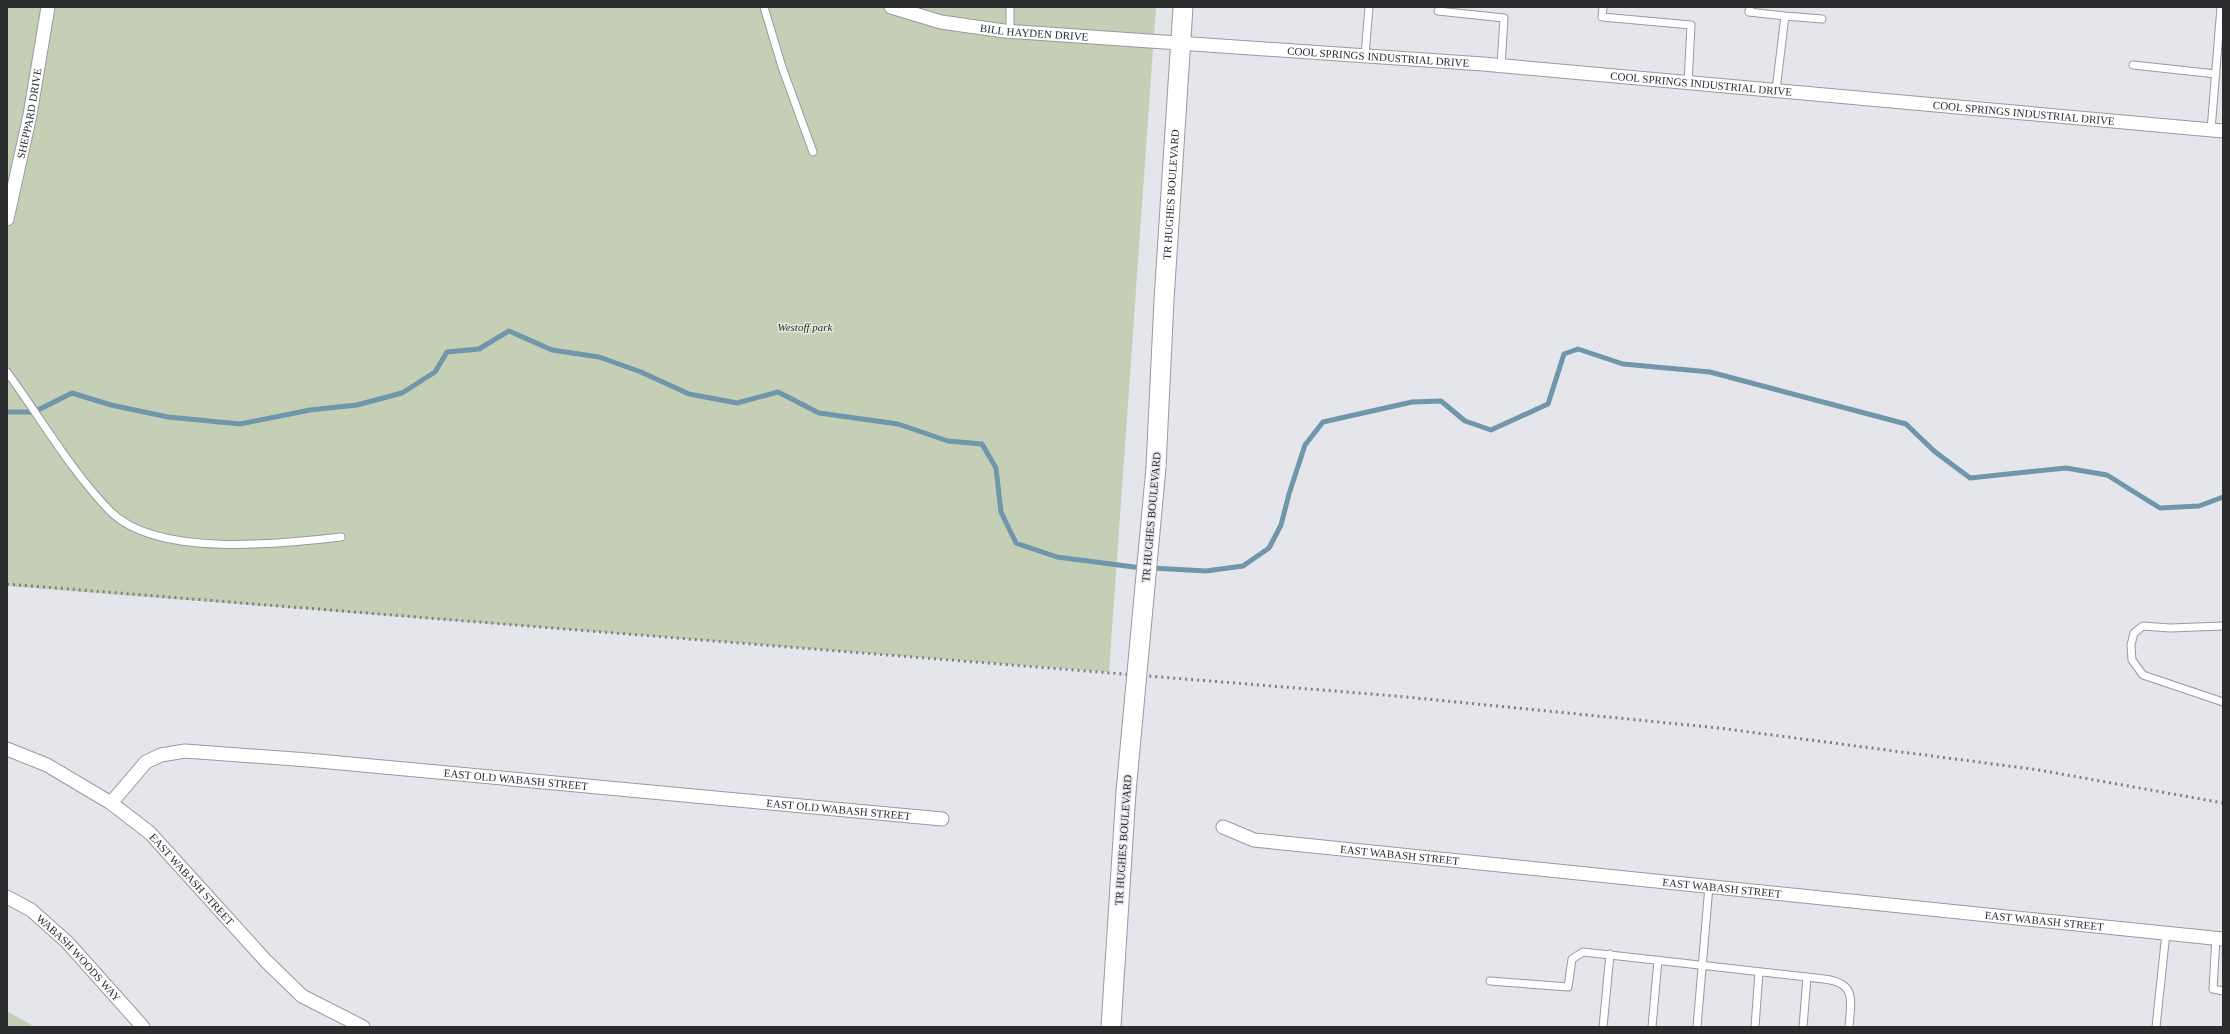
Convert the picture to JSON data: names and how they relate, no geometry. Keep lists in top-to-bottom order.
{
  "streets": {
    "main road": ["TR HUGHES BOULEVARD"],
    "street": [
      "BILL HAYDEN DRIVE",
      "COOL SPRINGS INDUSTRIAL DRIVE",
      "SHEPPARD DRIVE",
      "EAST OLD WABASH STREET",
      "EAST WABASH STREET",
      "WABASH WOODS WAY"
    ]
  },
  "crossings": [
    ["BILL HAYDEN DRIVE", "COOL SPRINGS INDUSTRIAL DRIVE"],
    ["BILL HAYDEN DRIVE", "TR HUGHES BOULEVARD"],
    ["COOL SPRINGS INDUSTRIAL DRIVE", "TR HUGHES BOULEVARD"],
    ["EAST OLD WABASH STREET", "EAST WABASH STREET"]
  ],
  "parks": ["Westoff park"]
}
